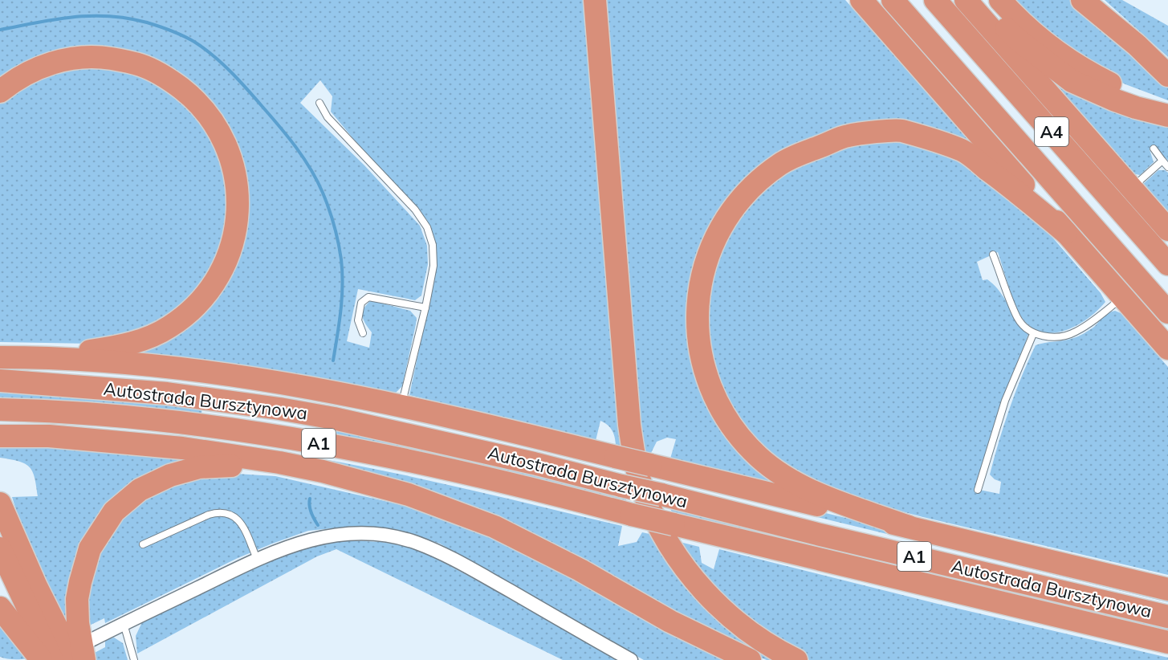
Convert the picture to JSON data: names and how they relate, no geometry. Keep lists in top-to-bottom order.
{
  "streets": {
    "highway": ["A4", "Autostrada Bursztynowa", "A1"]
  }
}
